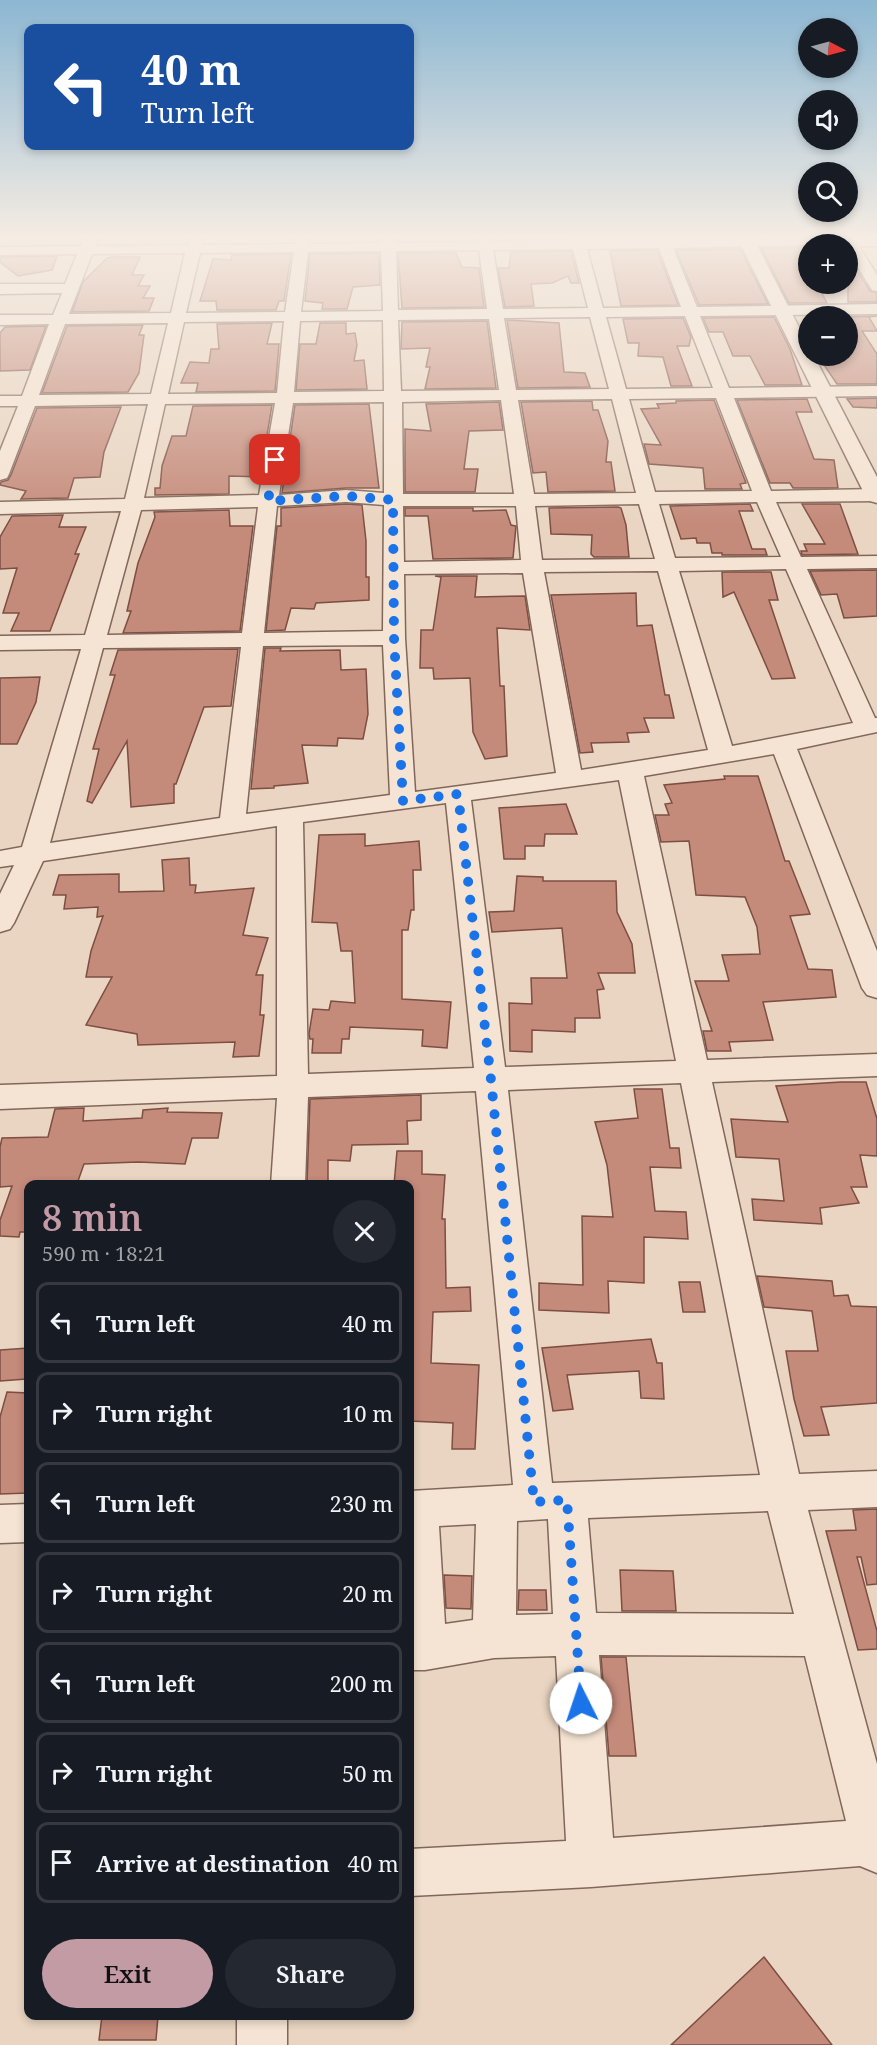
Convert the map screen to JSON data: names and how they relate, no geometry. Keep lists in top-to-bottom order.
{
  "north": "right",
  "page": {
    "map_buttons": ["+", "−"],
    "turn": ["40 m", "Turn left"],
    "heading": ["8 min", "590 m · 18:21"],
    "list": [
      {
        "name": "Turn left",
        "value": "40 m"
      },
      {
        "name": "Turn right",
        "value": "10 m"
      },
      {
        "name": "Turn left",
        "value": "230 m"
      },
      {
        "name": "Turn right",
        "value": "20 m"
      },
      {
        "name": "Turn left",
        "value": "200 m"
      },
      {
        "name": "Turn right",
        "value": "50 m"
      },
      {
        "name": "Arrive at destination",
        "value": "40 m"
      }
    ],
    "buttons": ["Exit", "Share"]
  }
}
